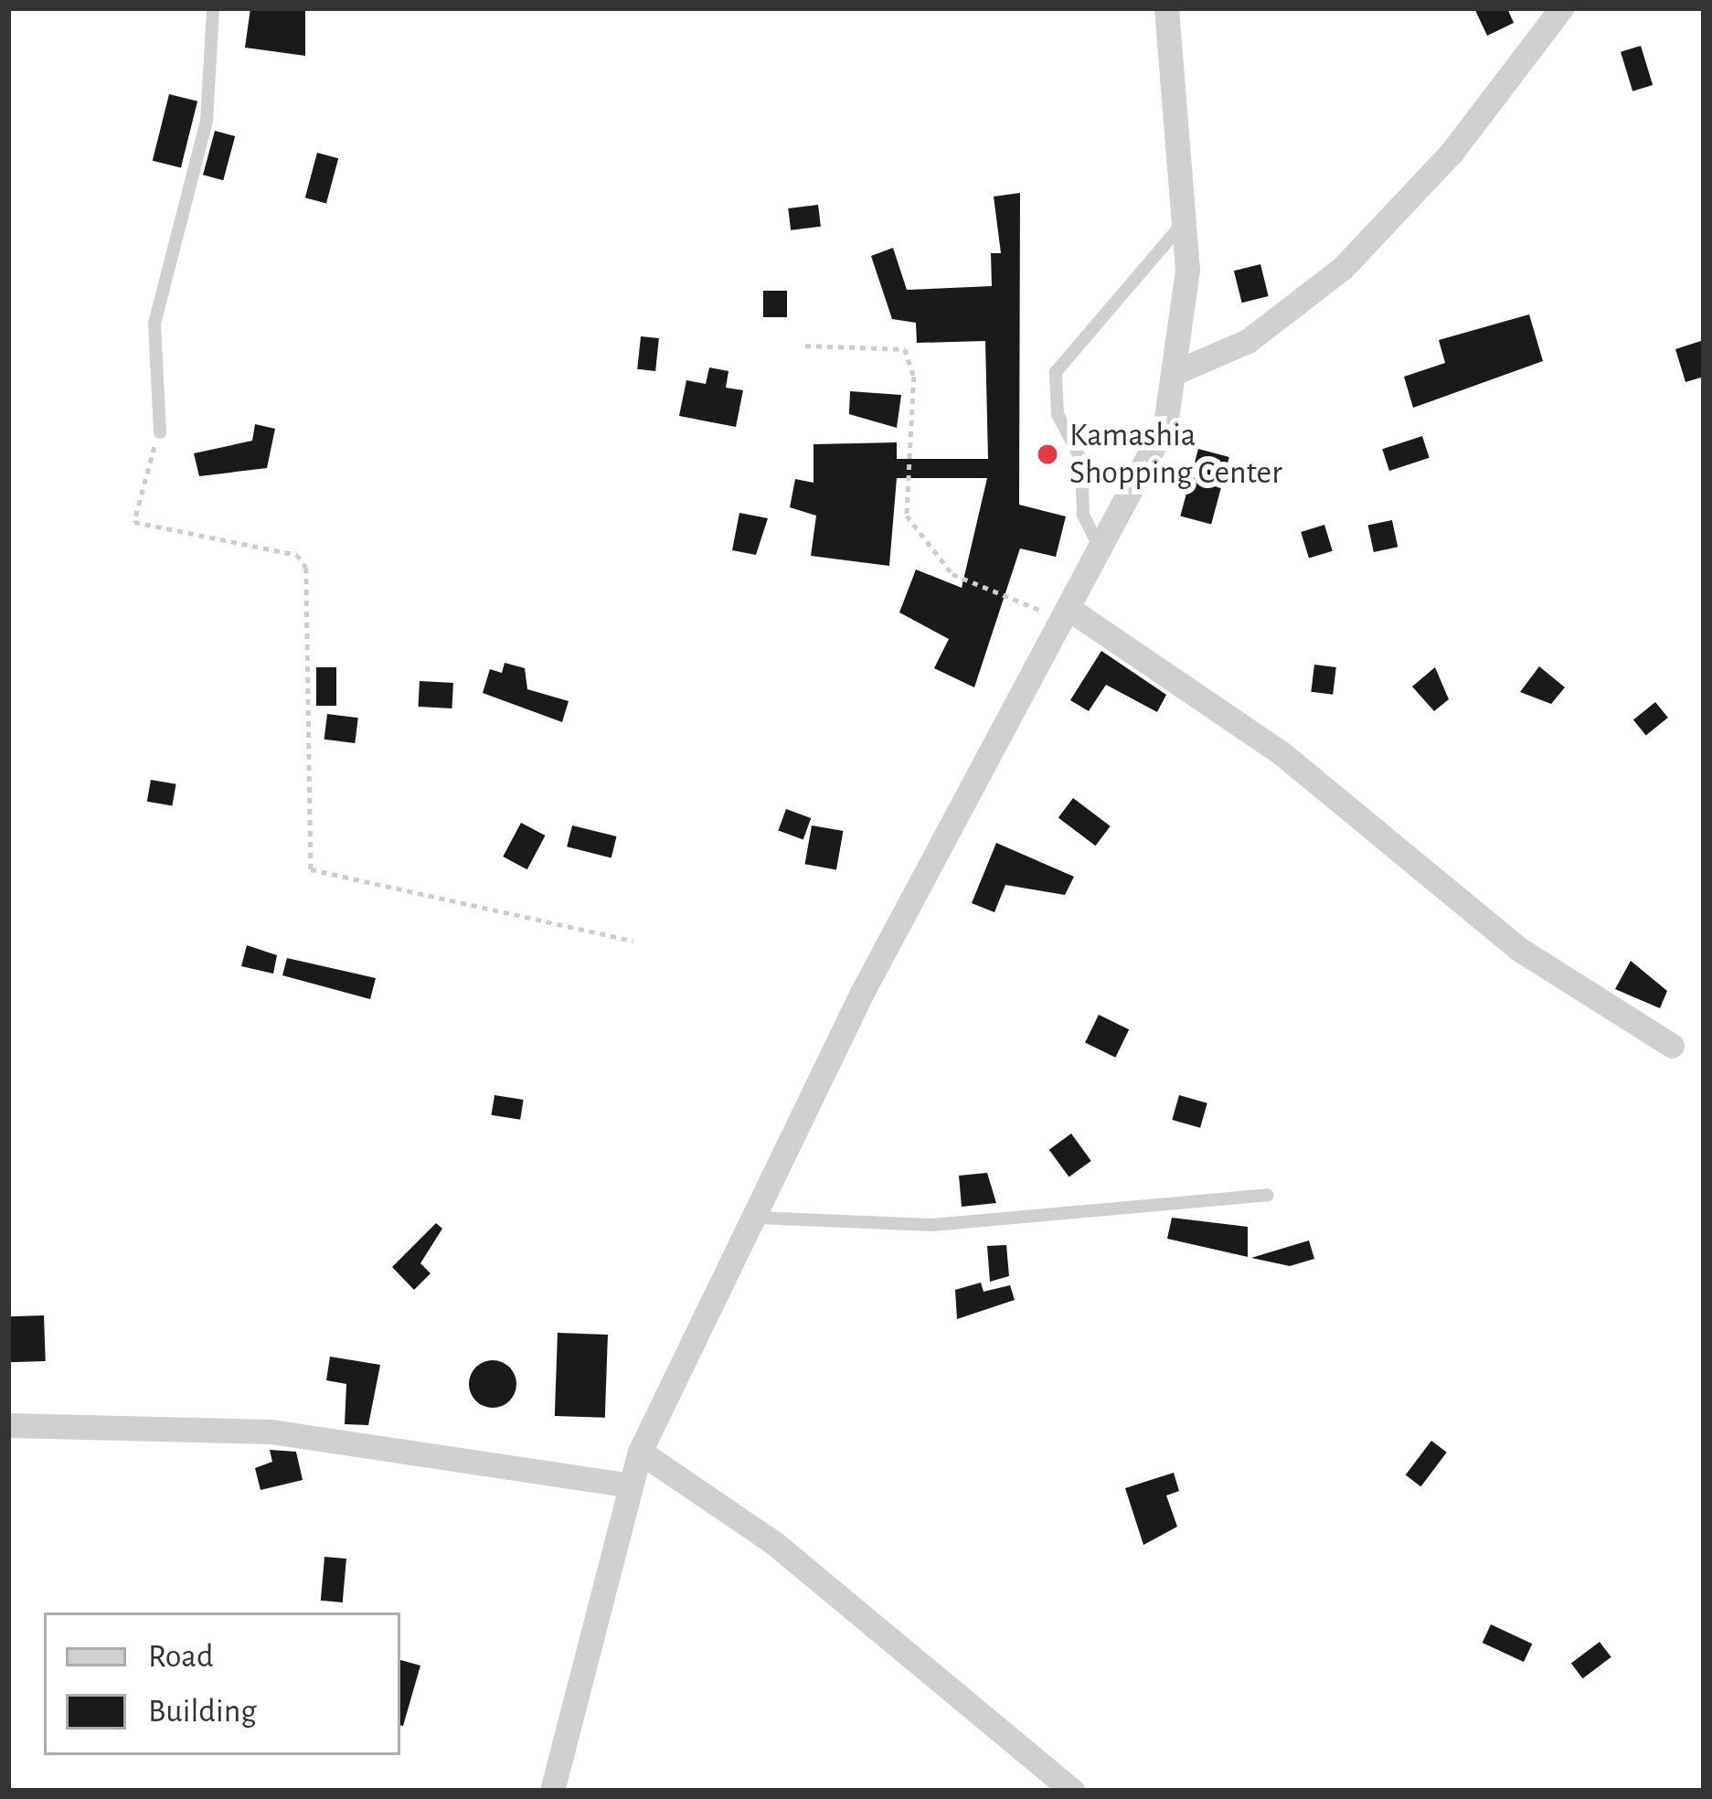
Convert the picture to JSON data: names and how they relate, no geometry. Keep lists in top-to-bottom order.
{
  "places": ["Kamashia Shopping Center"],
  "legend": ["Road", "Building"]
}
